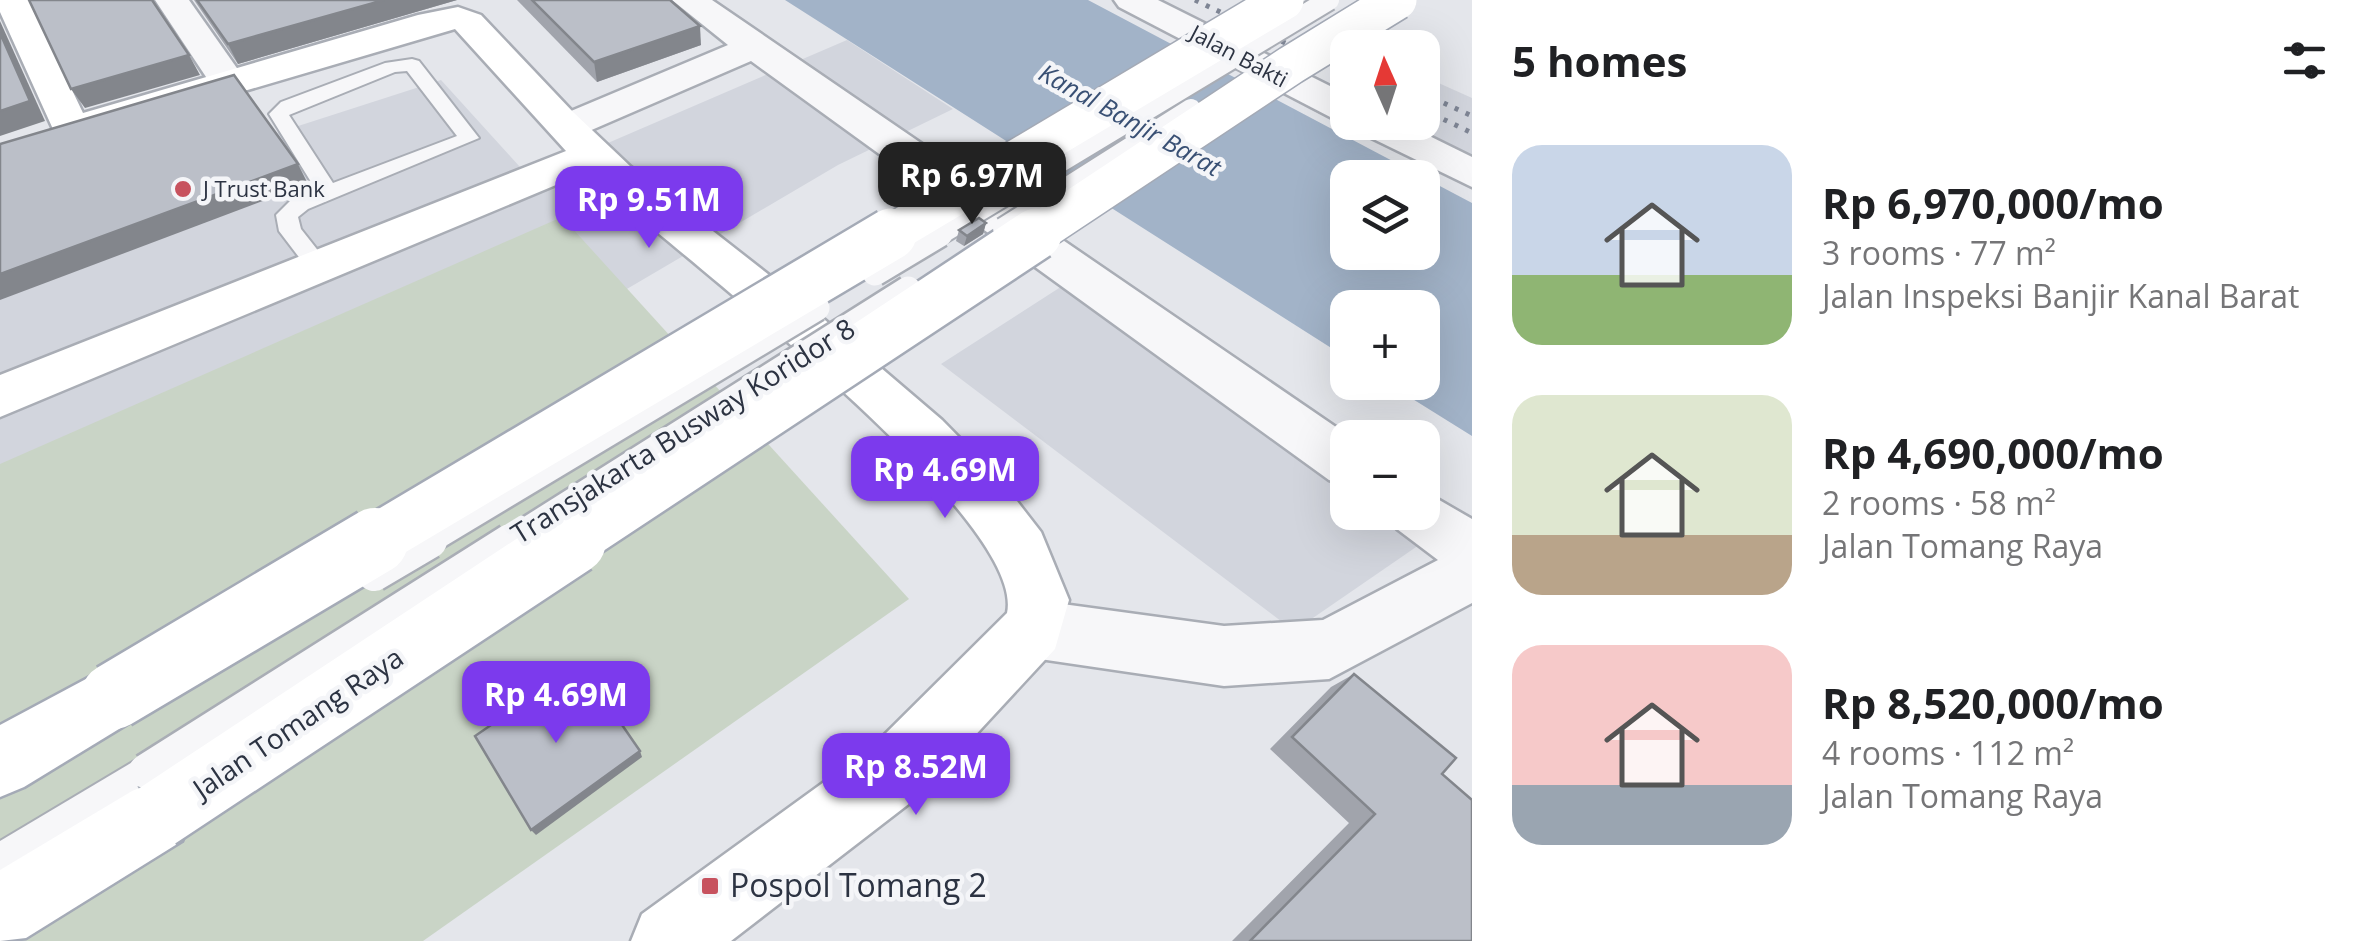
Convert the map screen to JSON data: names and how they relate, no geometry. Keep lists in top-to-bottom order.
{
  "streets": {
    "main road": ["Jalan Tomang Raya"],
    "street": ["Jalan Bakti"],
    "lane": ["Transjakarta Busway Koridor 8"]
  },
  "crossings": [
    ["Transjakarta Busway Koridor 8", "Jalan Tomang Raya"]
  ],
  "water": ["Kanal Banjir Barat"],
  "places": {
    "other": ["J Trust Bank"],
    "transit": ["Pospol Tomang 2"]
  },
  "north": "top",
  "page": {
    "heading": "5 homes",
    "map_buttons": ["+", "−"],
    "list": [
      {
        "name": "Rp 6,970,000/mo",
        "note": "3 rooms · 77 m² · Jalan Inspeksi Banjir Kanal Barat"
      },
      {
        "name": "Rp 4,690,000/mo",
        "note": "2 rooms · 58 m² · Jalan Tomang Raya"
      },
      {
        "name": "Rp 8,520,000/mo",
        "note": "4 rooms · 112 m² · Jalan Tomang Raya"
      }
    ],
    "price": [
      "Rp 6.97M",
      "Rp 9.51M",
      "Rp 4.69M",
      "Rp 4.69M",
      "Rp 8.52M"
    ]
  }
}
